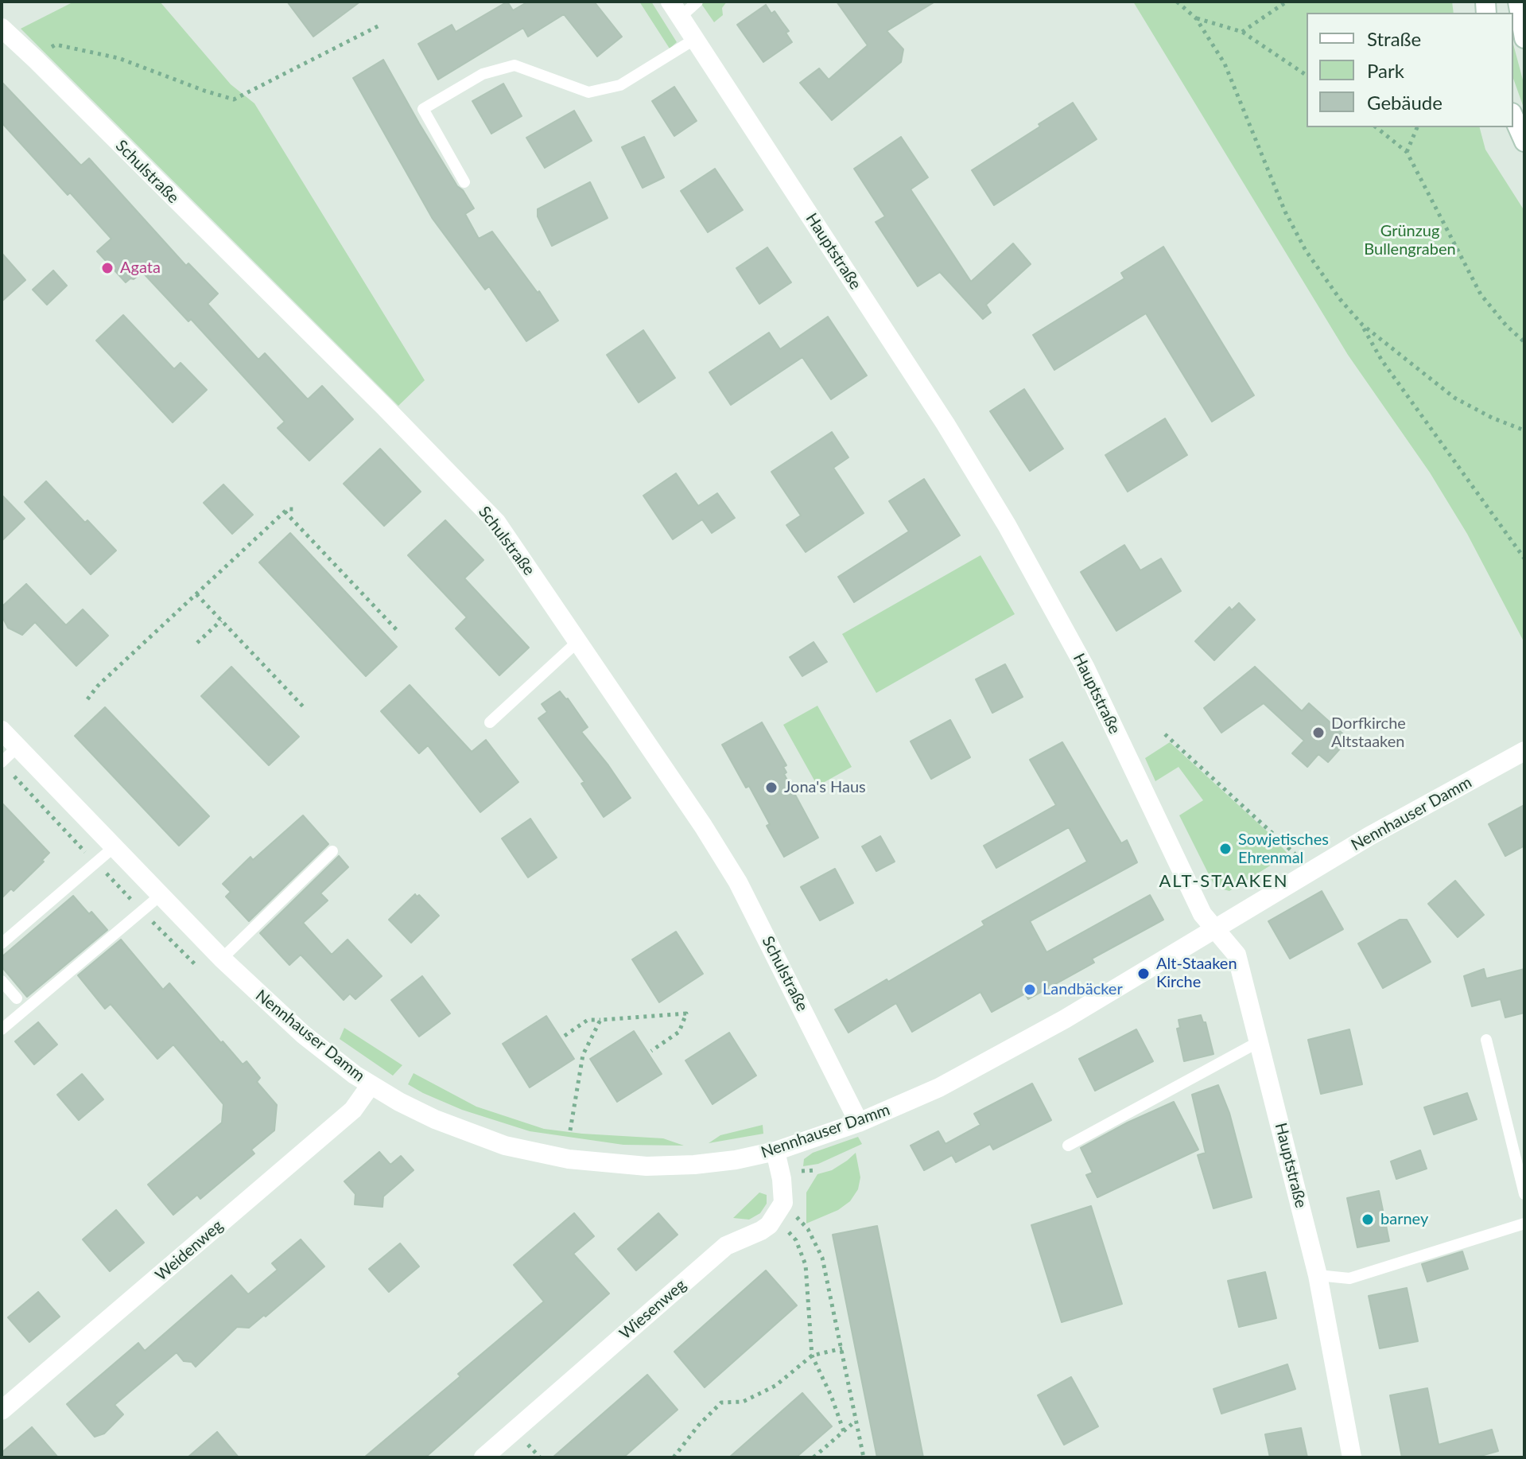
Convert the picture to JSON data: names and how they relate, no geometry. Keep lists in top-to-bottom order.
{
  "streets": {
    "street": [
      "Schulstraße",
      "Hauptstraße",
      "Nennhauser Damm",
      "Weidenweg",
      "Wiesenweg"
    ]
  },
  "crossings": [
    ["Schulstraße", "Nennhauser Damm"],
    ["Hauptstraße", "Nennhauser Damm"],
    ["Nennhauser Damm", "Weidenweg"]
  ],
  "districts": ["ALT-STAAKEN"],
  "parks": ["Grünzug Bullengraben"],
  "places": [
    "Agata",
    "Dorfkirche Altstaaken",
    "Jona's Haus",
    "Sowjetisches Ehrenmal",
    "Alt-Staaken Kirche",
    "Landbäcker",
    "barney"
  ],
  "legend": ["Straße", "Park", "Gebäude"]
}
